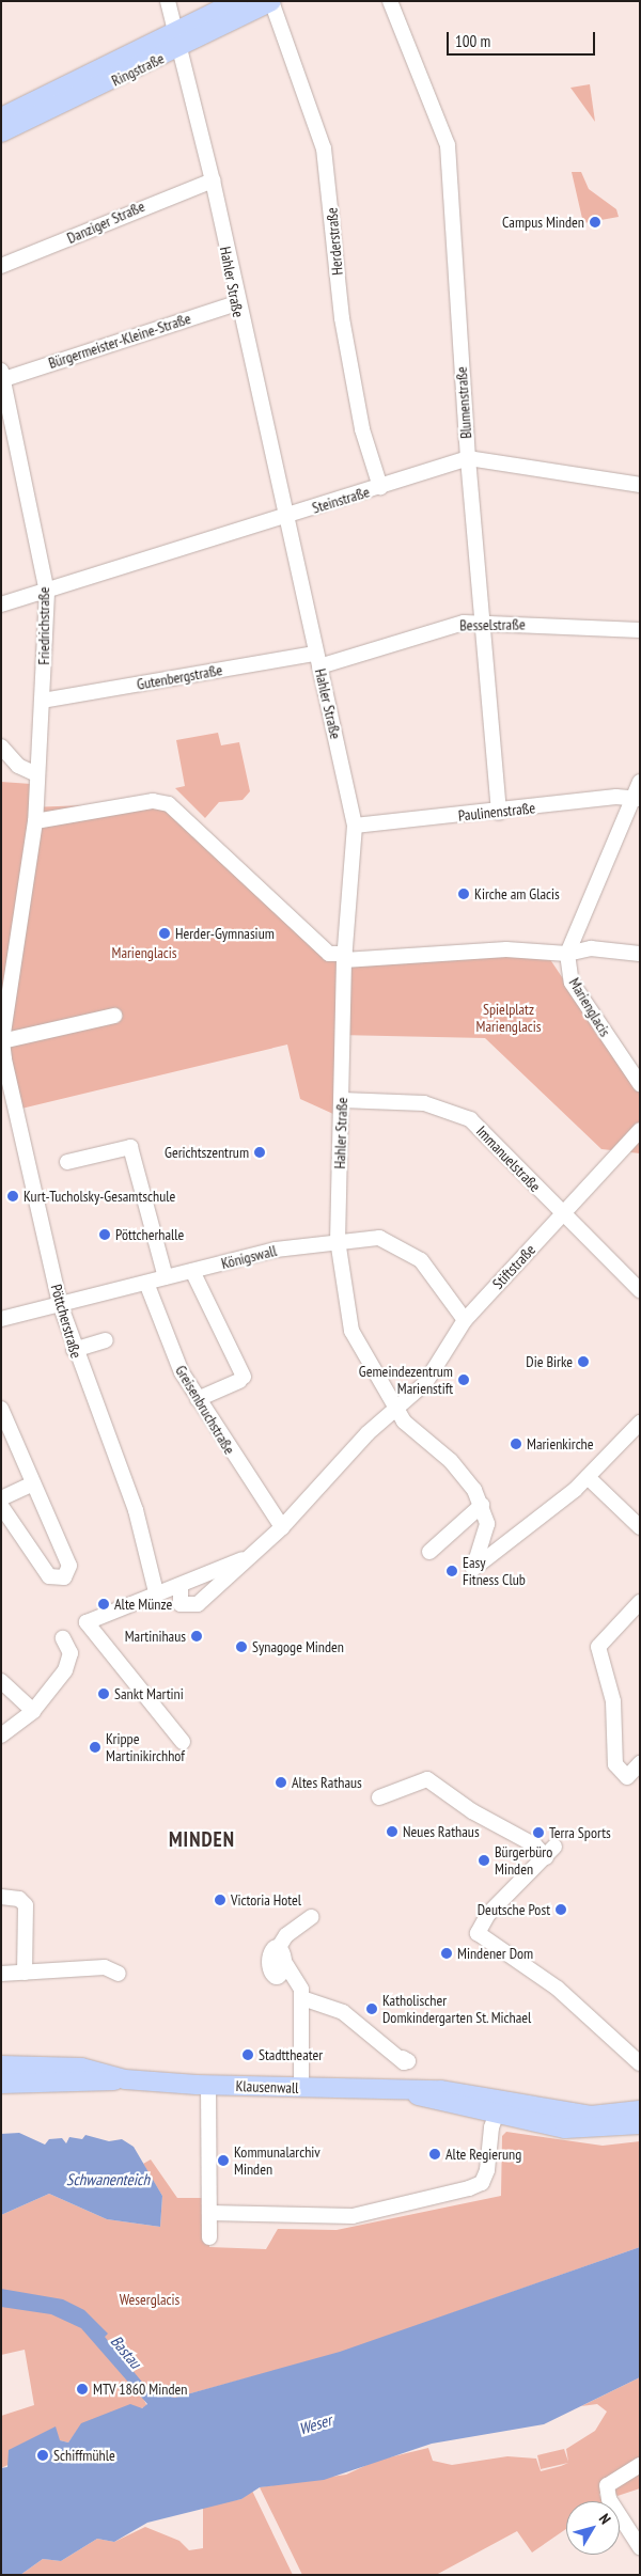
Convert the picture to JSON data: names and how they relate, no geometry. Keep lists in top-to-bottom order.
{
  "streets": {
    "main road": ["Ringstraße", "Klausenwall"],
    "street": [
      "Danziger Straße",
      "Herderstraße",
      "Hahler Straße",
      "Bürgermeister-Kleine-Straße",
      "Blumenstraße",
      "Steinstraße",
      "Besselstraße",
      "Friedrichstraße",
      "Gutenbergstraße",
      "Paulinenstraße",
      "Marienglacis",
      "Immanuelstraße",
      "Königswall",
      "Stiftstraße",
      "Pöttcherstraße",
      "Greisenbruchstraße"
    ]
  },
  "crossings": [
    ["Ringstraße", "Herderstraße"],
    ["Ringstraße", "Hahler Straße"],
    ["Danziger Straße", "Hahler Straße"],
    ["Herderstraße", "Steinstraße"],
    ["Hahler Straße", "Bürgermeister-Kleine-Straße"],
    ["Hahler Straße", "Steinstraße"],
    ["Hahler Straße", "Besselstraße"],
    ["Hahler Straße", "Gutenbergstraße"],
    ["Hahler Straße", "Paulinenstraße"],
    ["Hahler Straße", "Immanuelstraße"],
    ["Hahler Straße", "Königswall"],
    ["Hahler Straße", "Stiftstraße"],
    ["Bürgermeister-Kleine-Straße", "Friedrichstraße"],
    ["Blumenstraße", "Steinstraße"],
    ["Blumenstraße", "Besselstraße"],
    ["Blumenstraße", "Paulinenstraße"],
    ["Steinstraße", "Friedrichstraße"],
    ["Besselstraße", "Gutenbergstraße"],
    ["Friedrichstraße", "Gutenbergstraße"],
    ["Immanuelstraße", "Stiftstraße"],
    ["Königswall", "Stiftstraße"],
    ["Königswall", "Pöttcherstraße"],
    ["Königswall", "Greisenbruchstraße"],
    ["Stiftstraße", "Greisenbruchstraße"]
  ],
  "districts": ["MINDEN"],
  "water": ["Schwanenteich", "Bastau", "Weser"],
  "parks": ["Marienglacis", "Spielplatz Marienglacis", "Weserglacis"],
  "places": [
    "Campus Minden",
    "Kirche am Glacis",
    "Herder-Gymnasium",
    "Gerichtszentrum",
    "Kurt-Tucholsky-Gesamtschule",
    "Pöttcherhalle",
    "Die Birke",
    "Gemeindezentrum Marienstift",
    "Marienkirche",
    "Easy Fitness Club",
    "Alte Münze",
    "Martinihaus",
    "Synagoge Minden",
    "Sankt Martini",
    "Krippe Martinikirchhof",
    "Altes Rathaus",
    "Neues Rathaus",
    "Terra Sports",
    "Bürgerbüro Minden",
    "Victoria Hotel",
    "Deutsche Post",
    "Mindener Dom",
    "Katholischer Domkindergarten St. Michael",
    "Stadttheater",
    "Alte Regierung",
    "Kommunalarchiv Minden",
    "MTV 1860 Minden",
    "Schiffmühle"
  ],
  "scale_bar": "100 m",
  "north": "top right"
}
